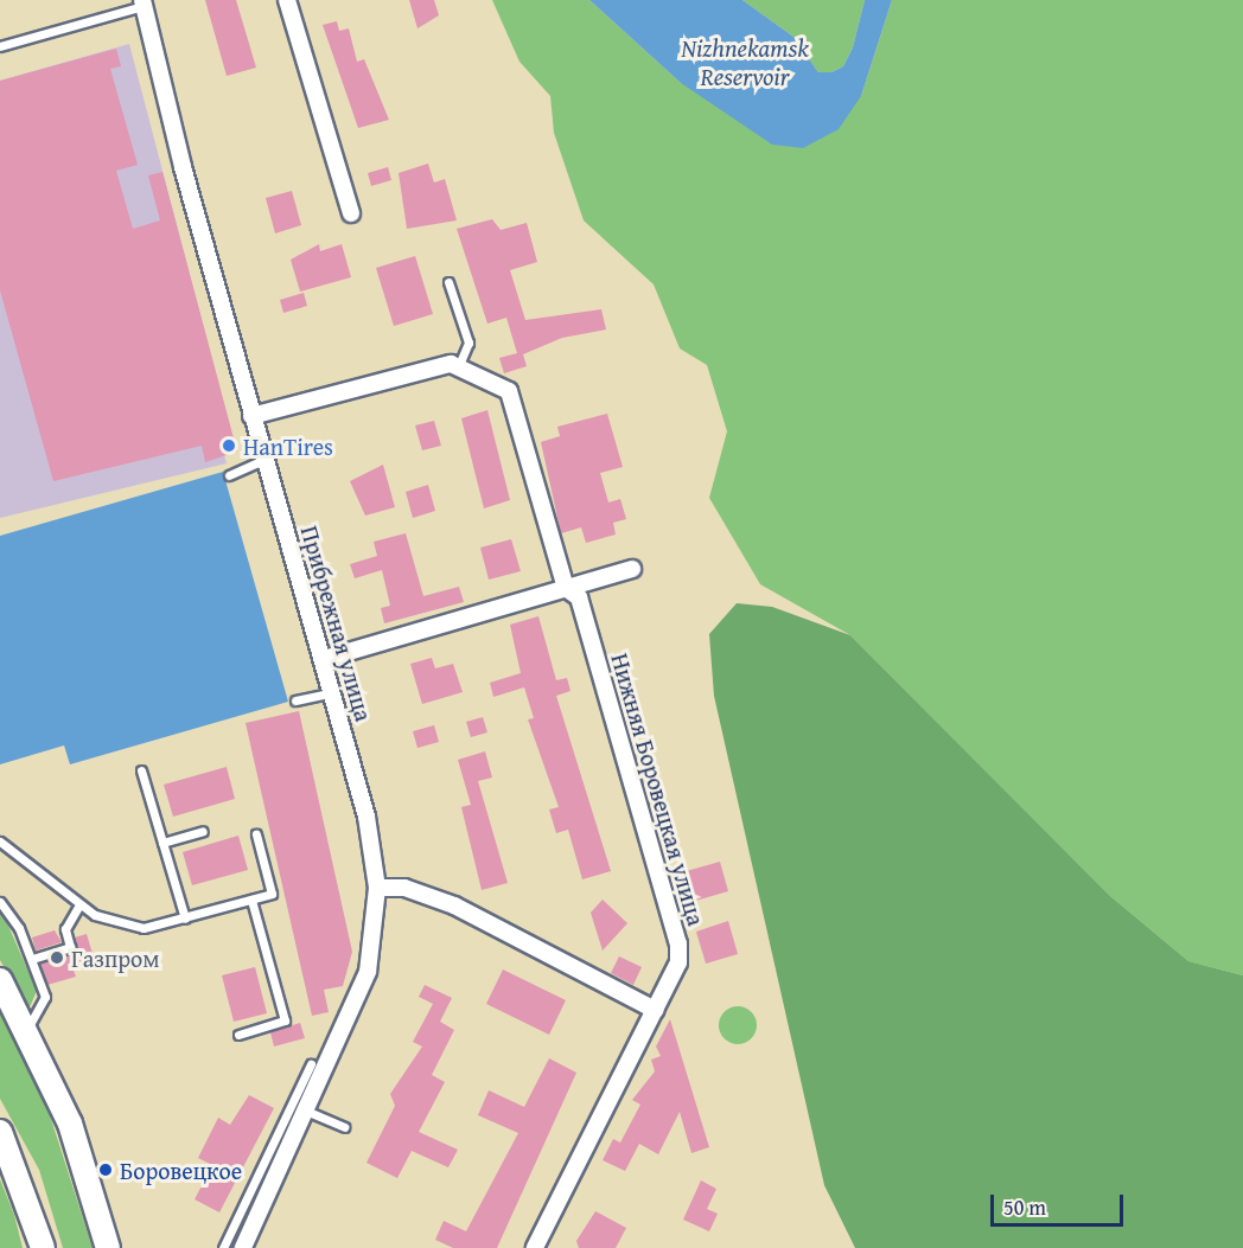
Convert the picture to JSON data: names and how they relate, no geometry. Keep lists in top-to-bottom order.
{
  "streets": {
    "street": ["Прибрежная улица", "Нижняя Боровецкая улица"]
  },
  "water": ["Nizhnekamsk Reservoir"],
  "places": ["HanTires", "Газпром", "Боровецкое"],
  "scale_bar": "50 m"
}
